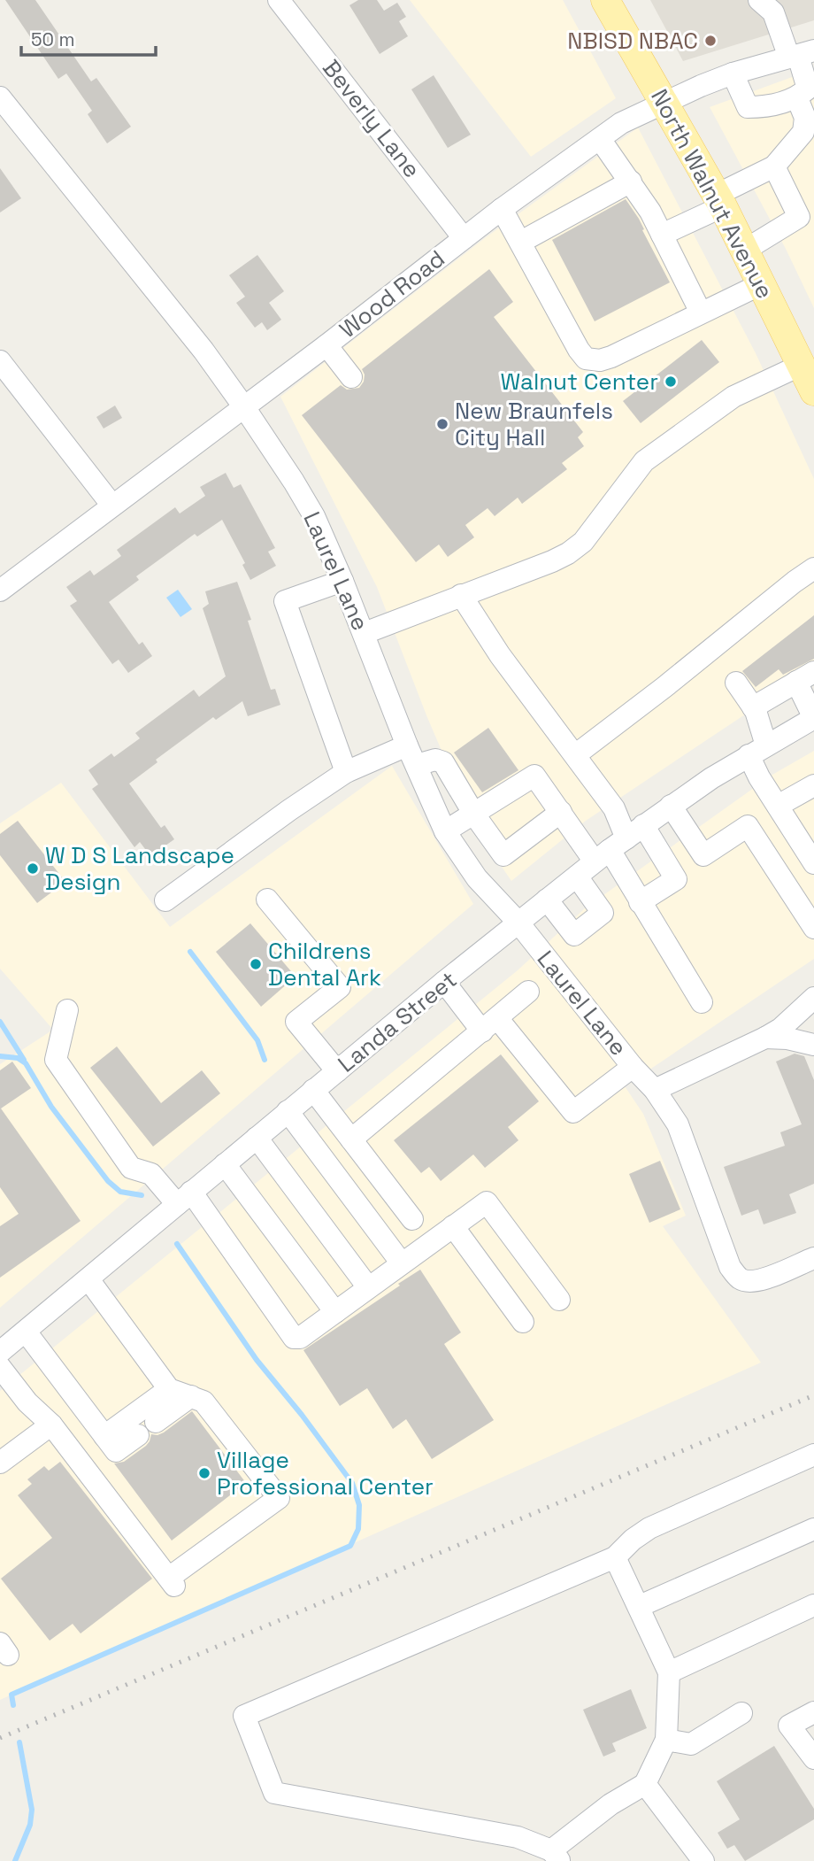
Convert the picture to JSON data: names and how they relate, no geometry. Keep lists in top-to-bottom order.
{
  "streets": {
    "main road": ["North Walnut Avenue"],
    "street": [
      "Beverly Lane",
      "Wood Road",
      "Laurel Lane",
      "Landa Street"
    ]
  },
  "crossings": [
    ["Beverly Lane", "Wood Road"],
    ["North Walnut Avenue", "Wood Road"],
    ["Wood Road", "Laurel Lane"],
    ["Laurel Lane", "Landa Street"]
  ],
  "places": [
    "NBISD NBAC",
    "Walnut Center",
    "New Braunfels City Hall",
    "W D S Landscape Design",
    "Childrens Dental Ark",
    "Village Professional Center"
  ],
  "scale_bar": "50 m"
}
